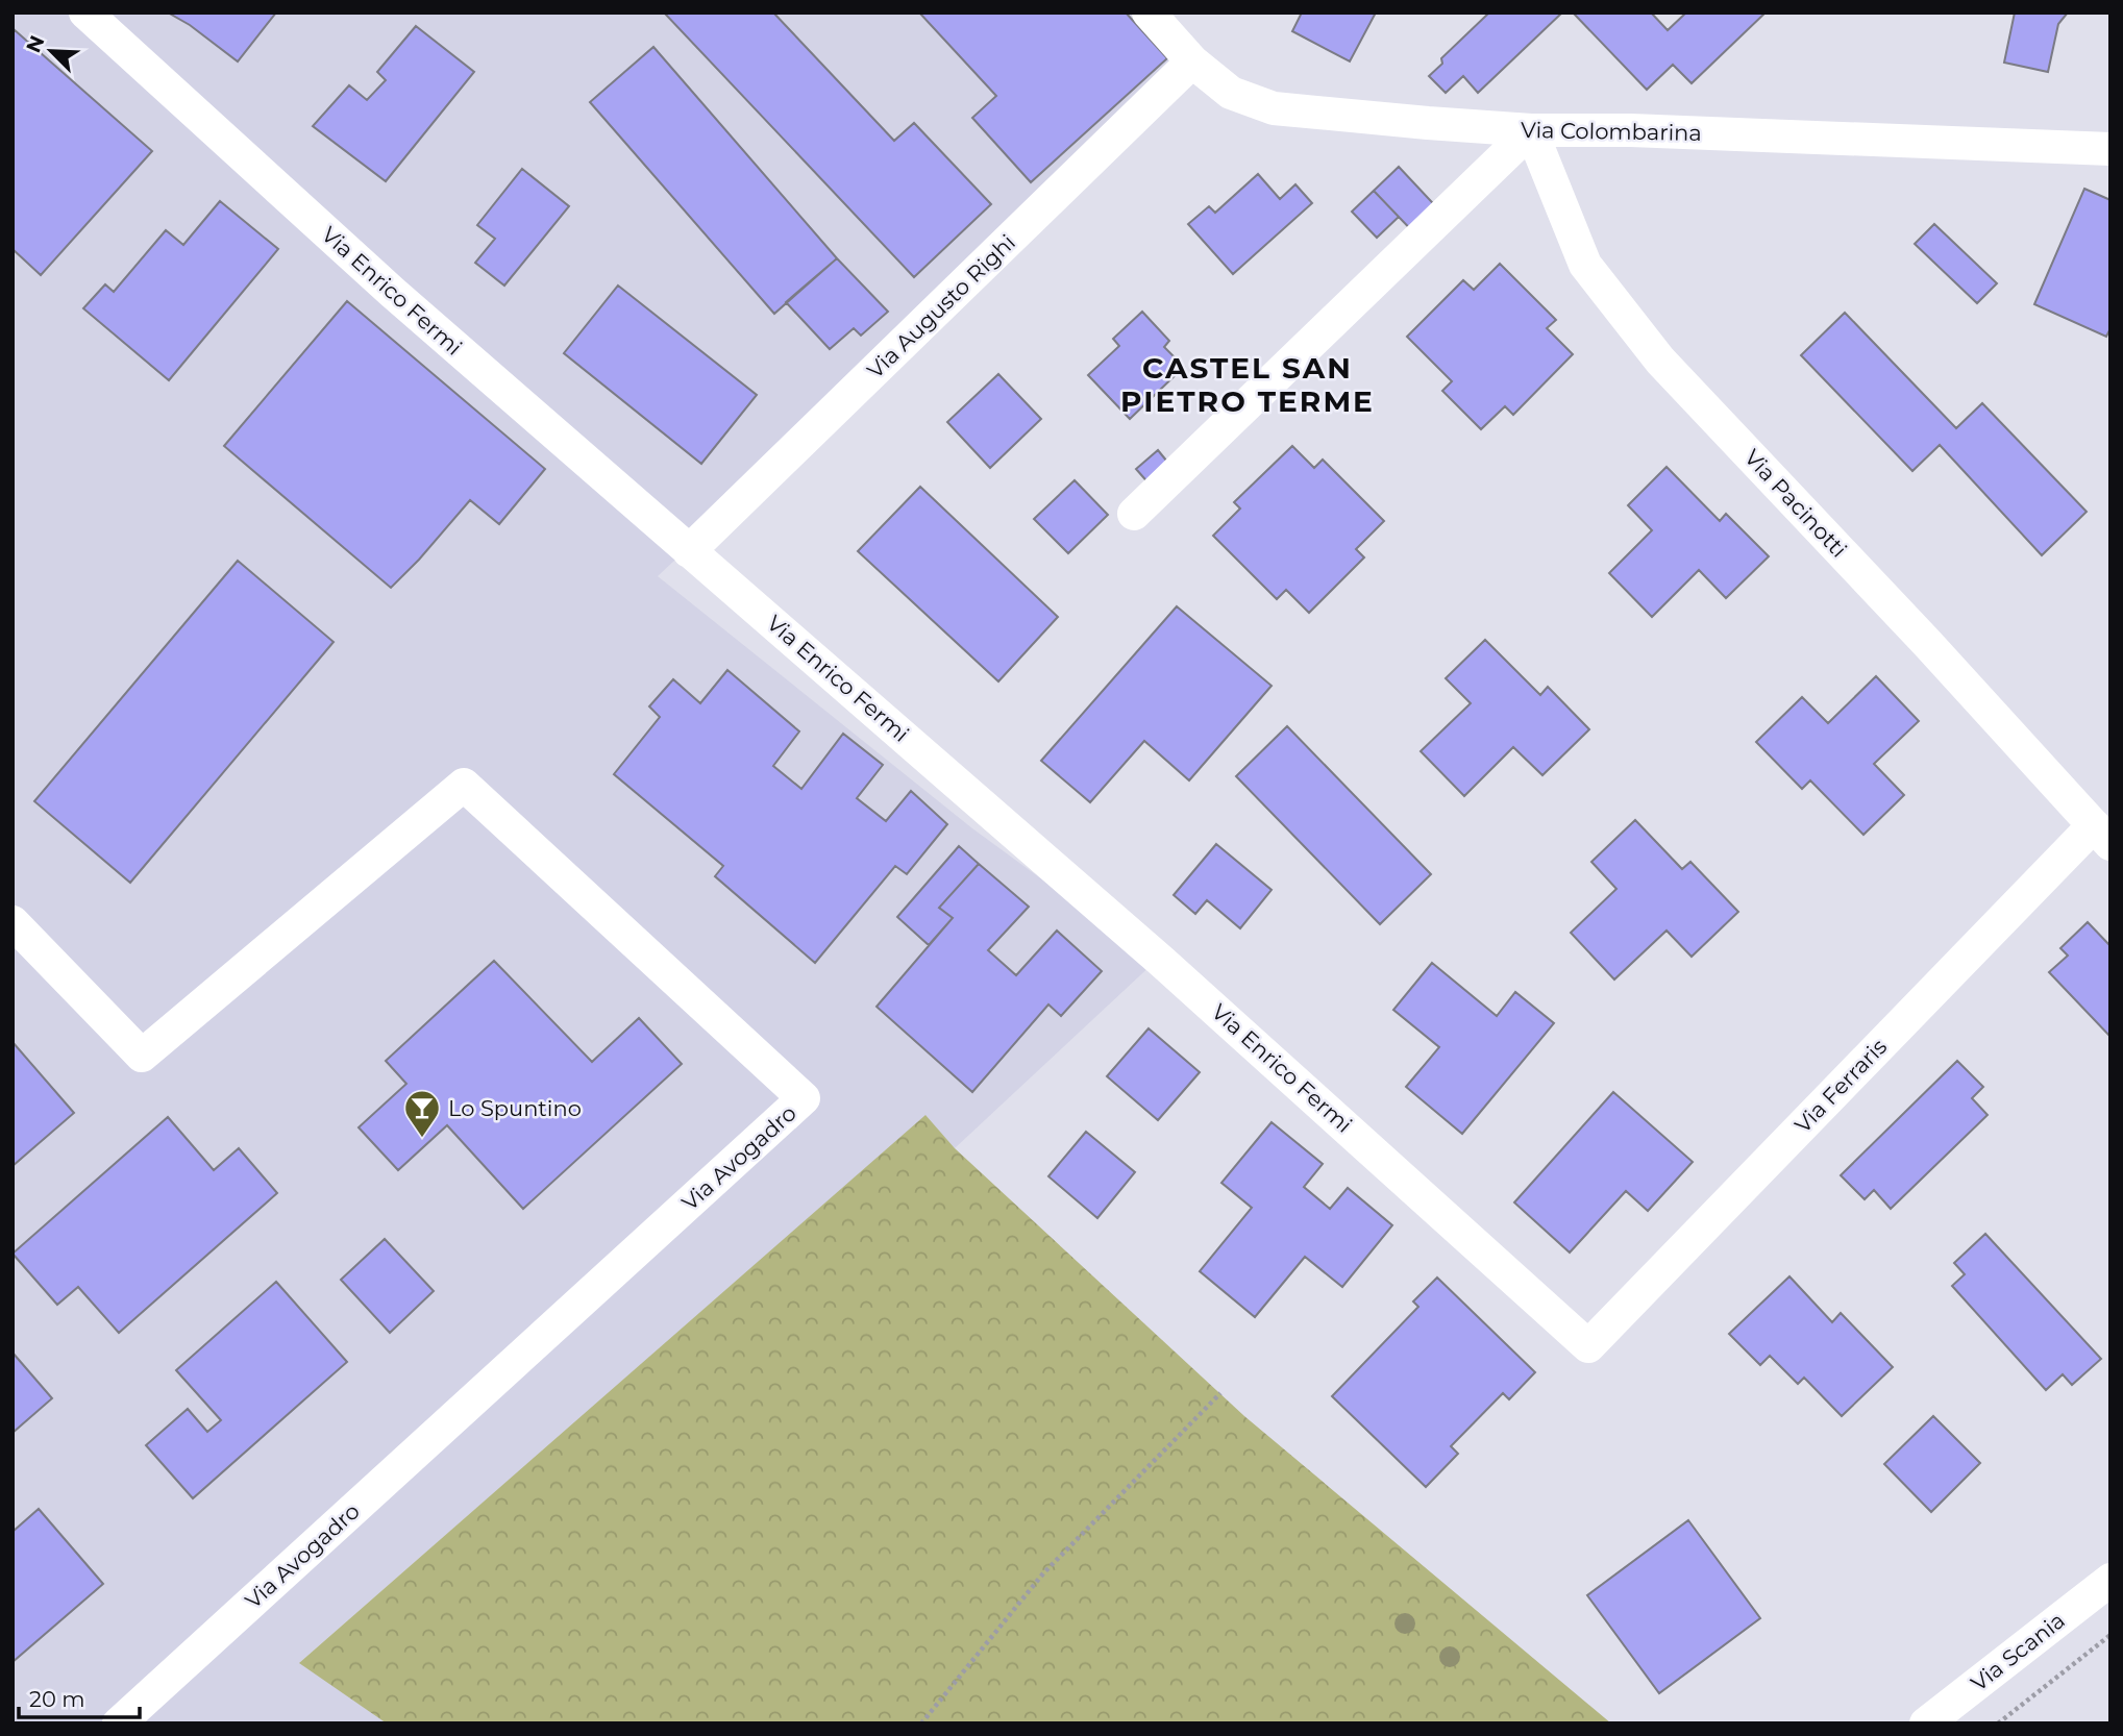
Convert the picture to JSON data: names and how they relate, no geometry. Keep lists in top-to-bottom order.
{
  "streets": {
    "street": [
      "Via Colombarina",
      "Via Enrico Fermi",
      "Via Augusto Righi",
      "Via Pacinotti",
      "Via Ferraris",
      "Via Avogadro",
      "Via Scania"
    ]
  },
  "crossings": [
    ["Via Colombarina", "Via Augusto Righi"],
    ["Via Colombarina", "Via Pacinotti"],
    ["Via Enrico Fermi", "Via Augusto Righi"],
    ["Via Enrico Fermi", "Via Ferraris"],
    ["Via Pacinotti", "Via Ferraris"]
  ],
  "districts": ["CASTEL SAN PIETRO TERME"],
  "places": {
    "bar": ["Lo Spuntino"]
  },
  "scale_bar": "20 m",
  "north": "top left"
}
